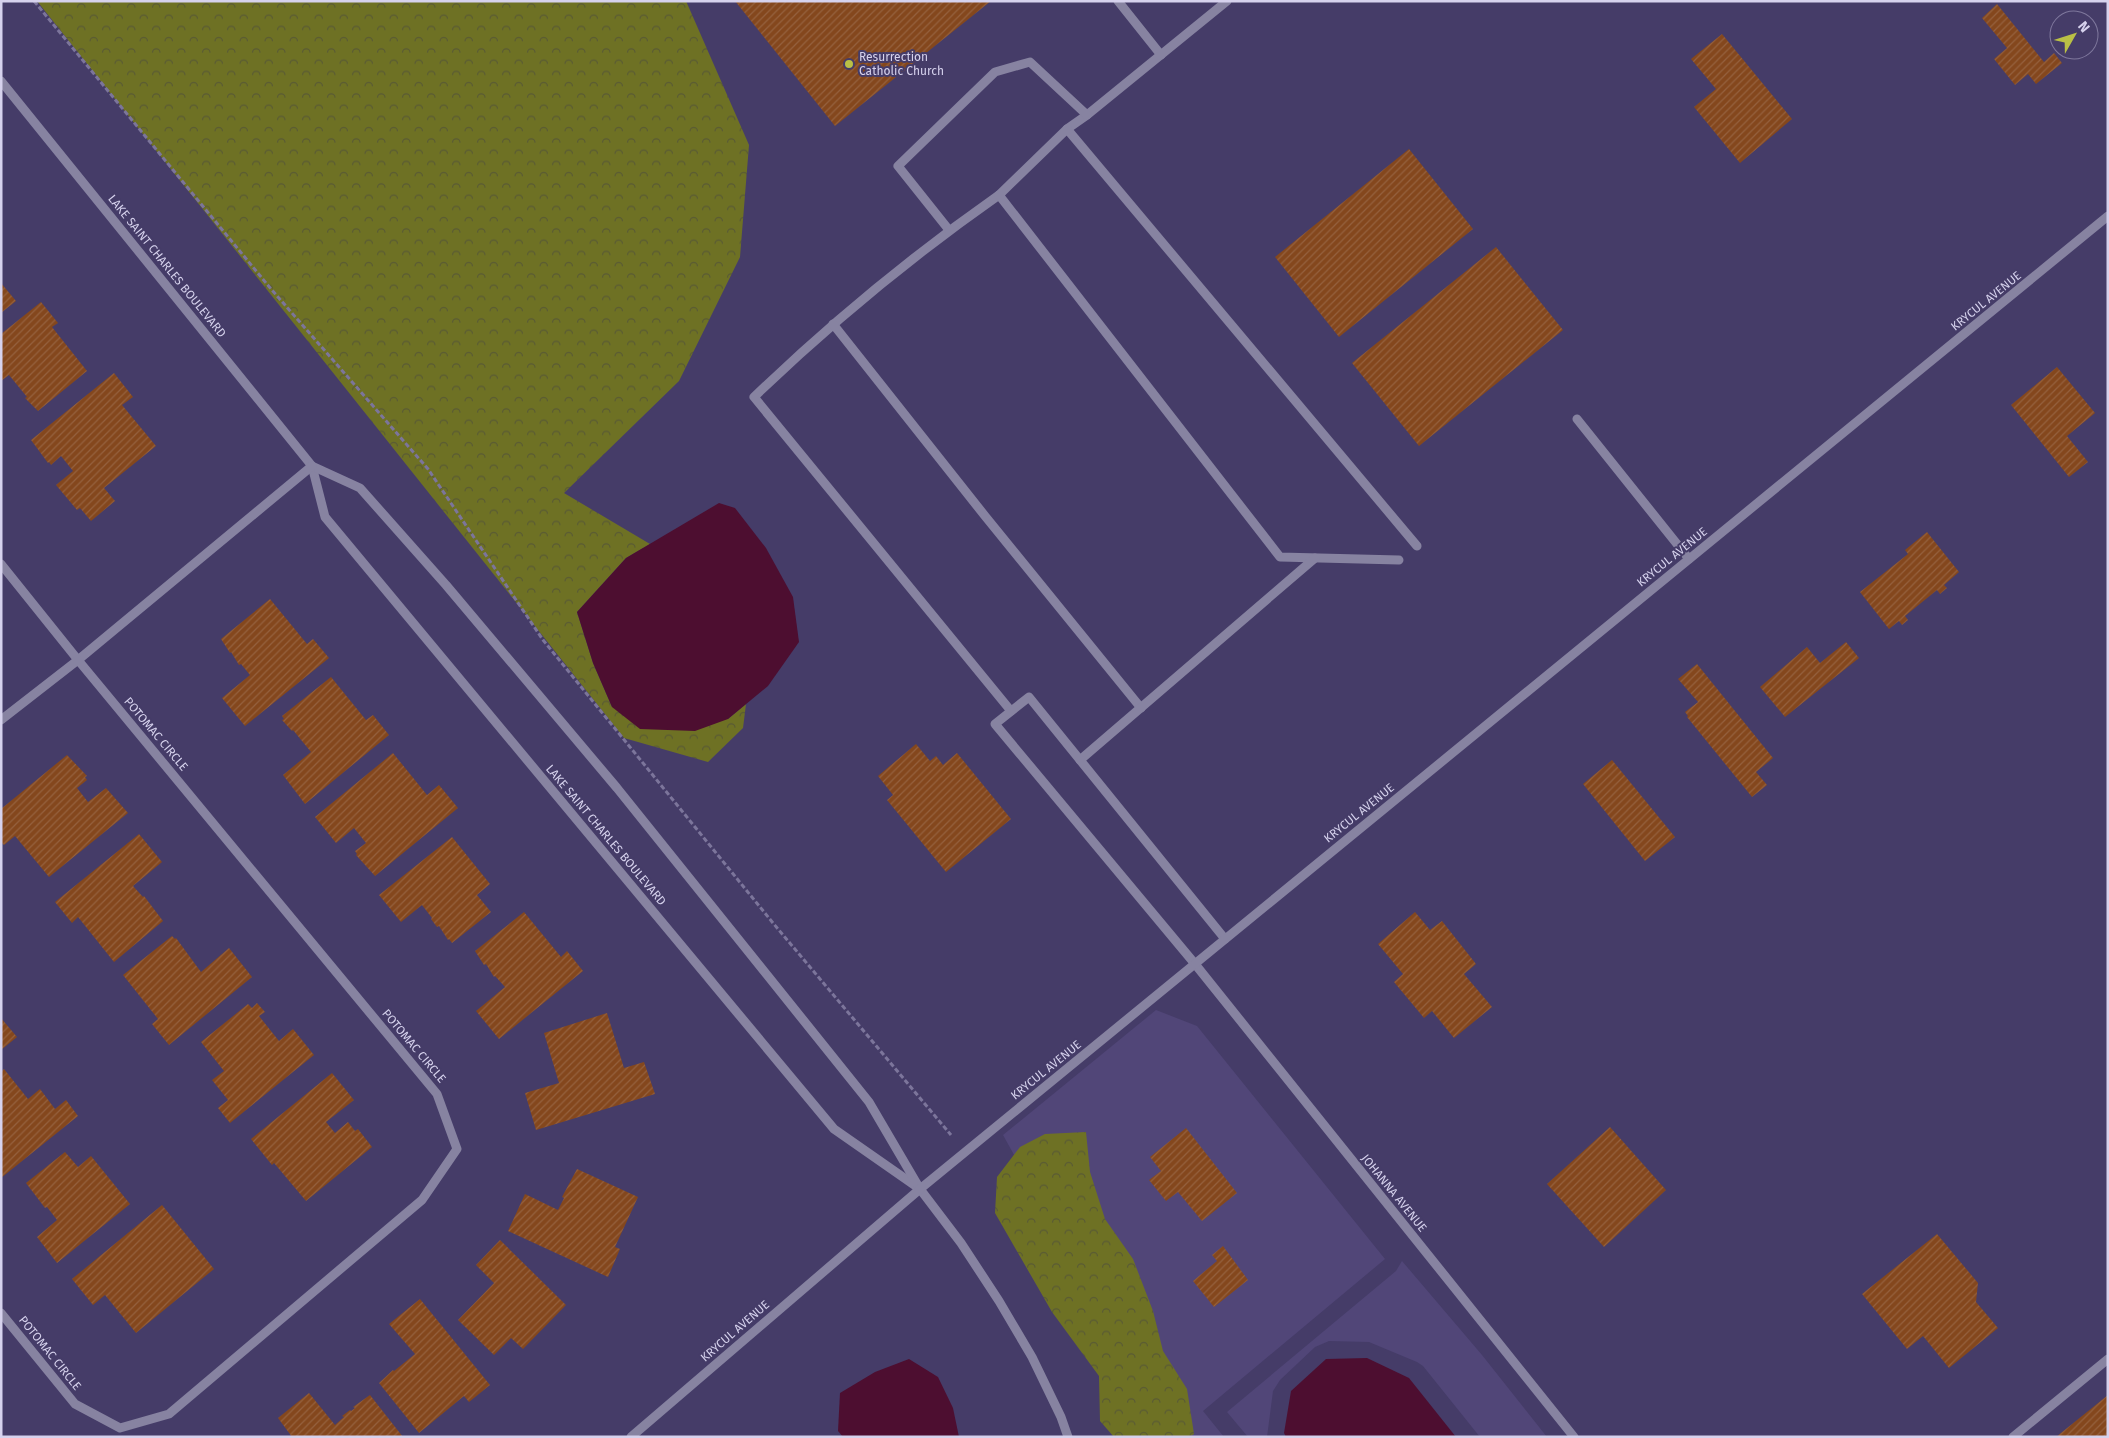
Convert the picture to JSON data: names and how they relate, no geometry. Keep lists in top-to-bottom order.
{
  "streets": {
    "street": [
      "LAKE SAINT CHARLES BOULEVARD",
      "KRYCUL AVENUE",
      "POTOMAC CIRCLE",
      "JOHANNA AVENUE"
    ]
  },
  "crossings": [
    ["LAKE SAINT CHARLES BOULEVARD", "KRYCUL AVENUE"],
    ["KRYCUL AVENUE", "JOHANNA AVENUE"]
  ],
  "places": ["Resurrection Catholic Church"],
  "north": "top right"
}
